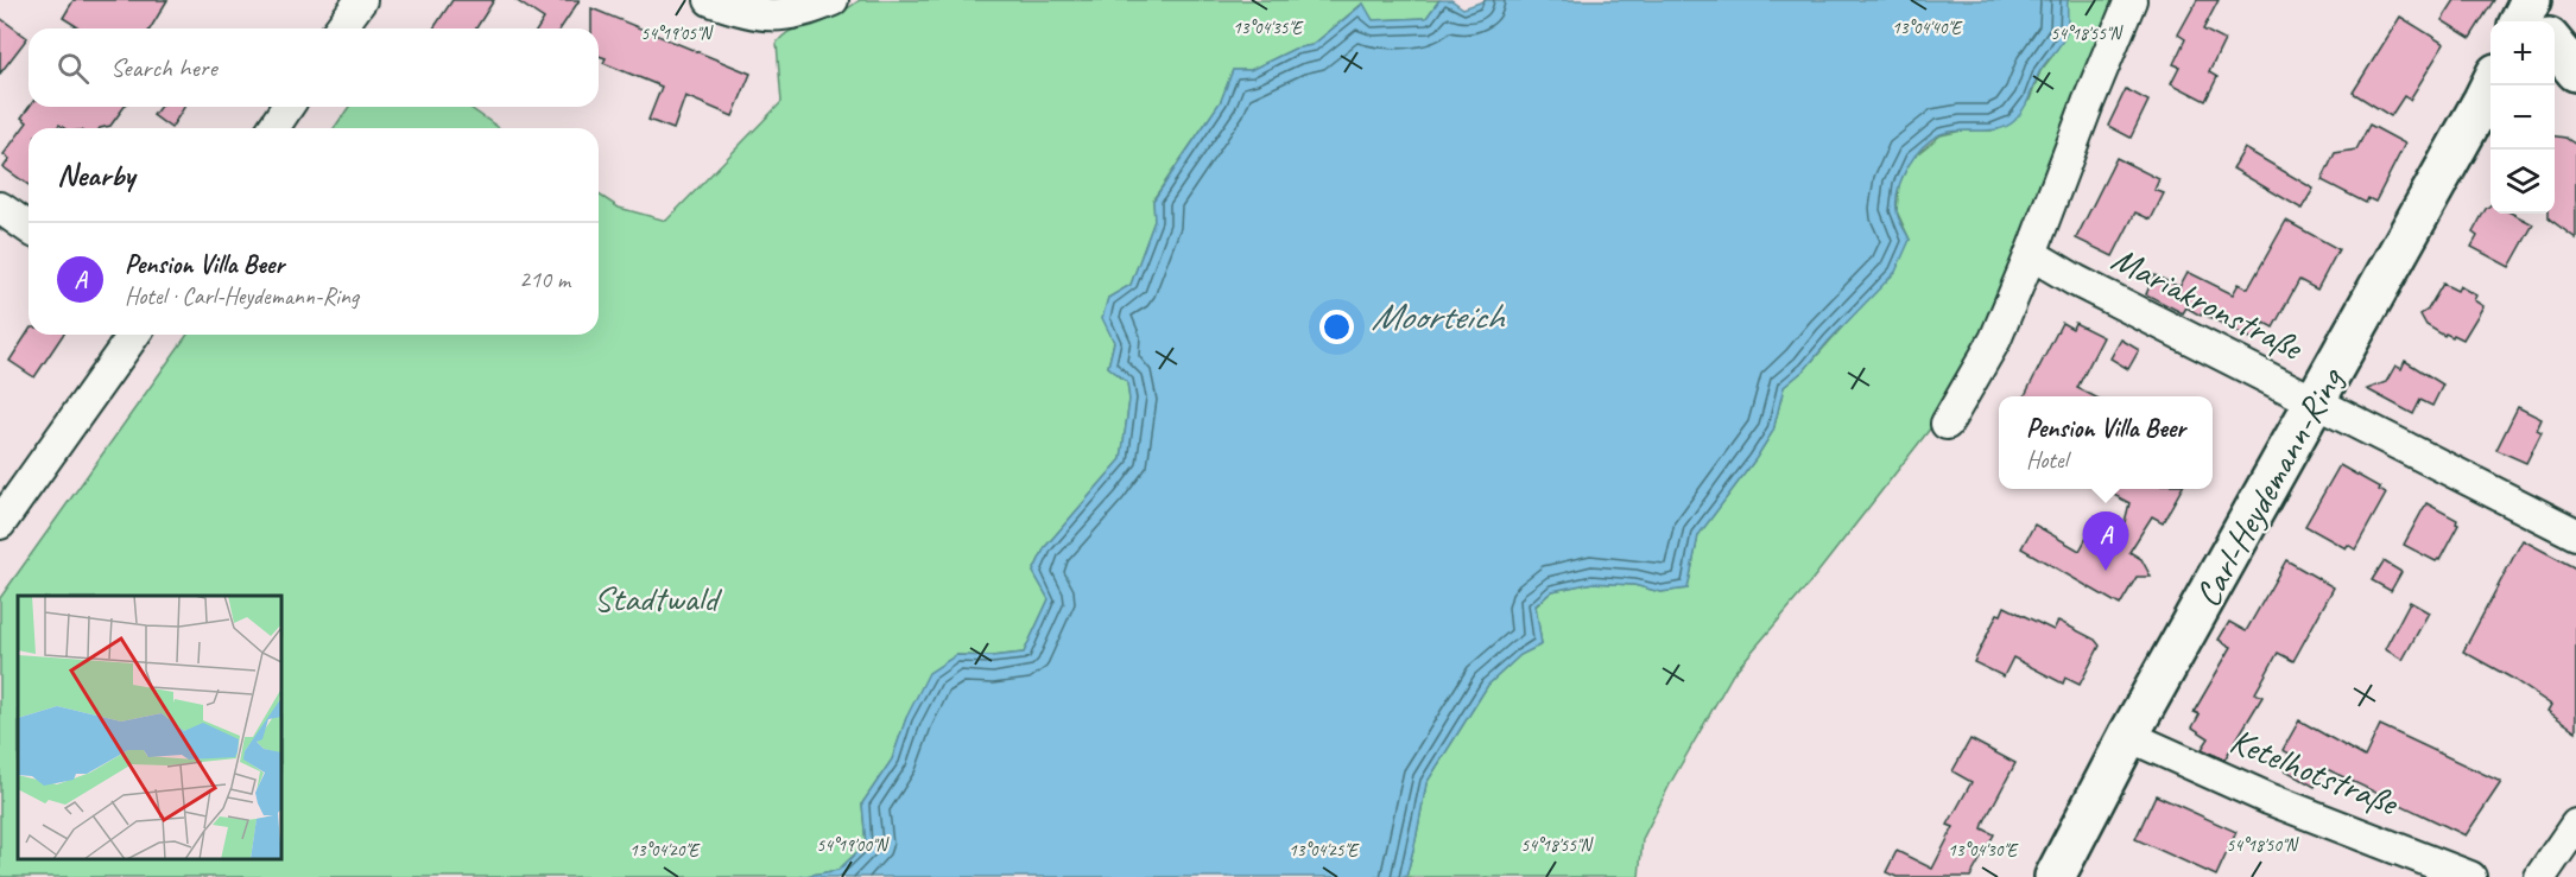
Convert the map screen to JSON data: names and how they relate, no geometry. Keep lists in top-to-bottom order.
{
  "streets": {
    "main road": ["Carl-Heydemann-Ring"],
    "street": ["Mariakronstraße", "Ketelhotstraße"]
  },
  "crossings": [
    ["Mariakronstraße", "Carl-Heydemann-Ring"],
    ["Carl-Heydemann-Ring", "Ketelhotstraße"]
  ],
  "water": ["Moorteich"],
  "parks": ["Stadtwald"],
  "page": {
    "map_buttons": ["+", "−"],
    "search": "Search here",
    "heading": "Nearby",
    "list": [
      {
        "mark": "A",
        "name": "Pension Villa Beer",
        "note": "Hotel · Carl-Heydemann-Ring",
        "value": "210 m"
      }
    ],
    "popup": ["Pension Villa Beer", "Hotel"],
    "pins": "A"
  },
  "coordinates": [
    "13°04'35\"E",
    "13°04'40\"E",
    "54°19'05\"N",
    "54°18'55\"N",
    "54°19'00\"N",
    "54°18'50\"N",
    "13°04'20\"E",
    "13°04'25\"E",
    "13°04'30\"E"
  ]
}
